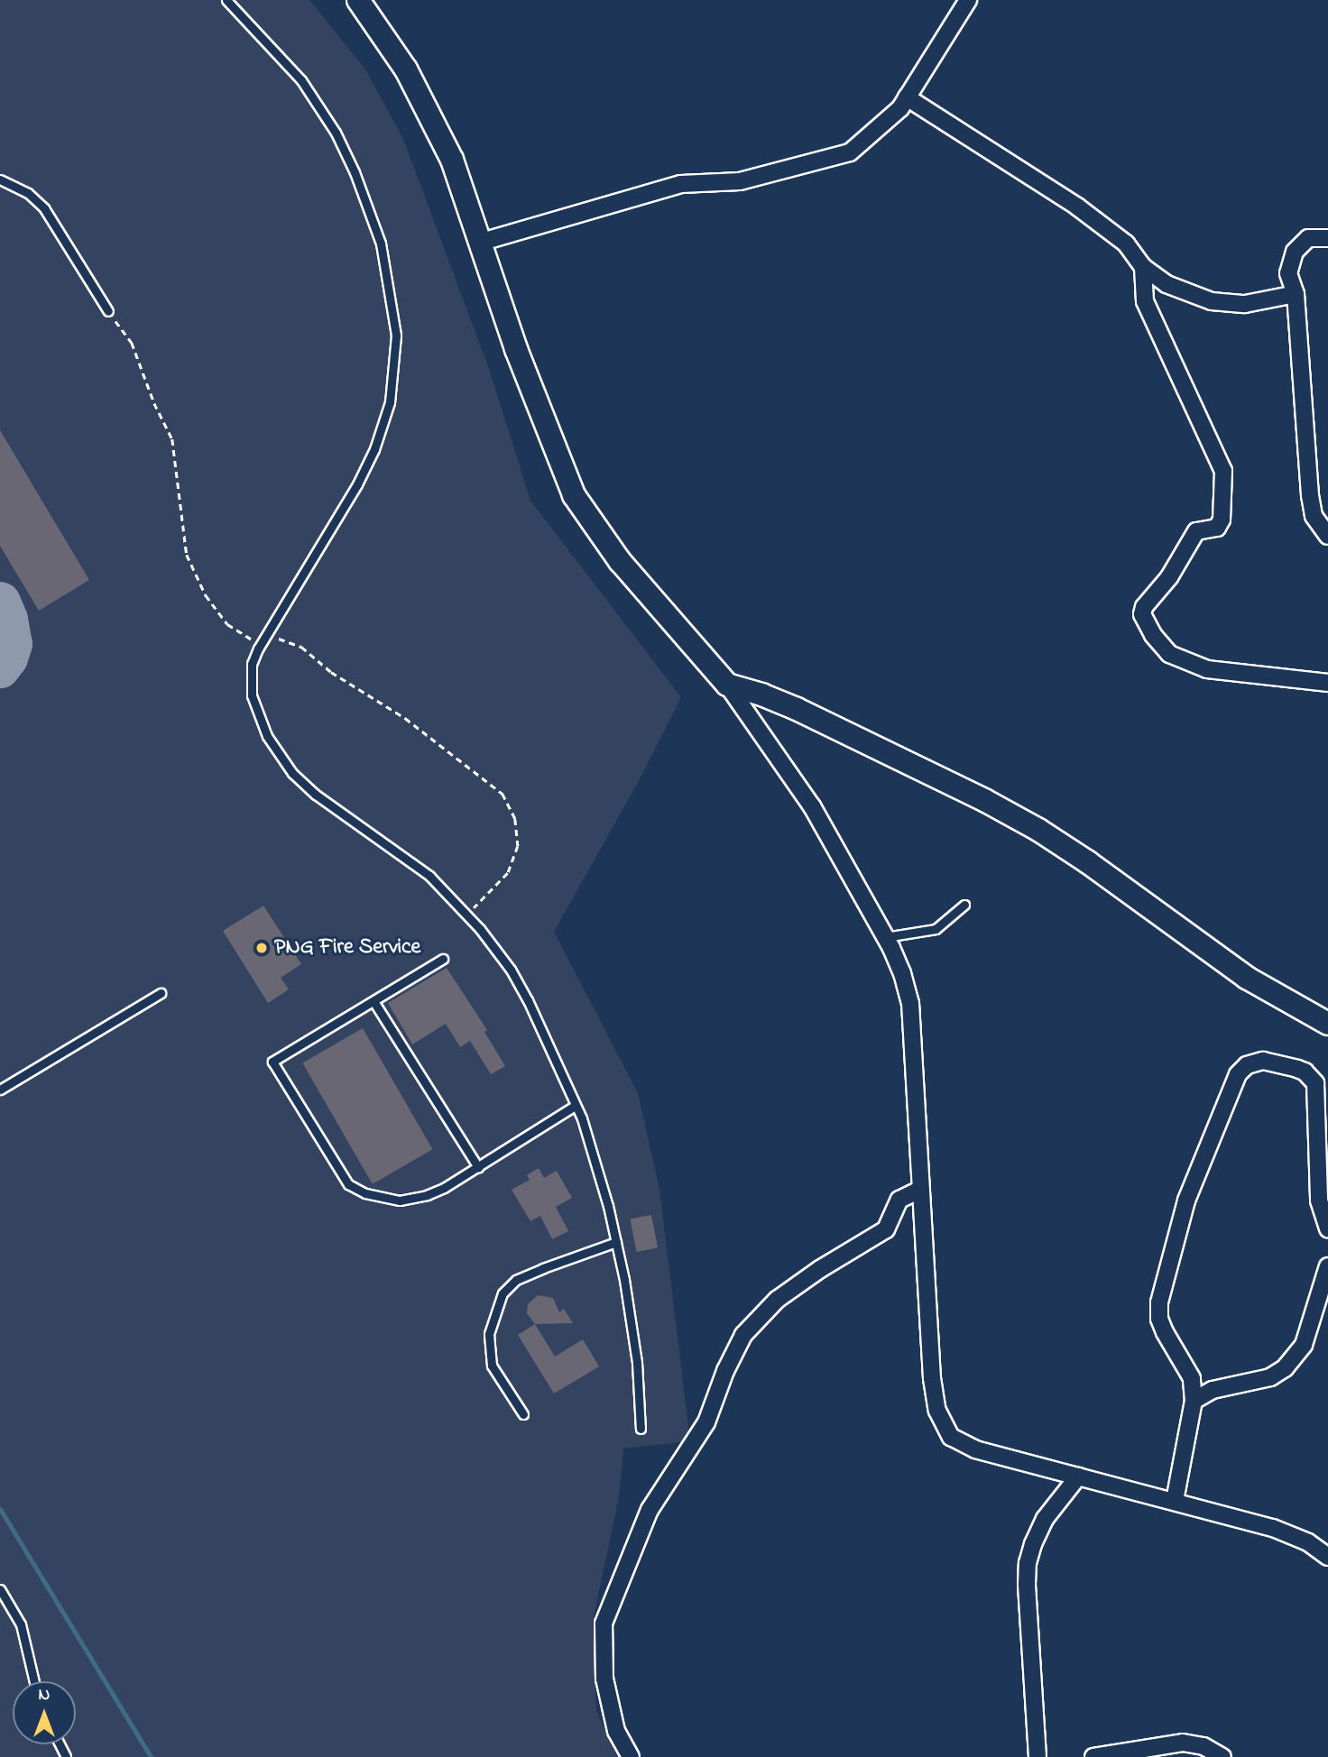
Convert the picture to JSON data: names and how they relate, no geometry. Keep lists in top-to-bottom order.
{
  "places": ["PNG Fire Service"],
  "north": "top"
}
